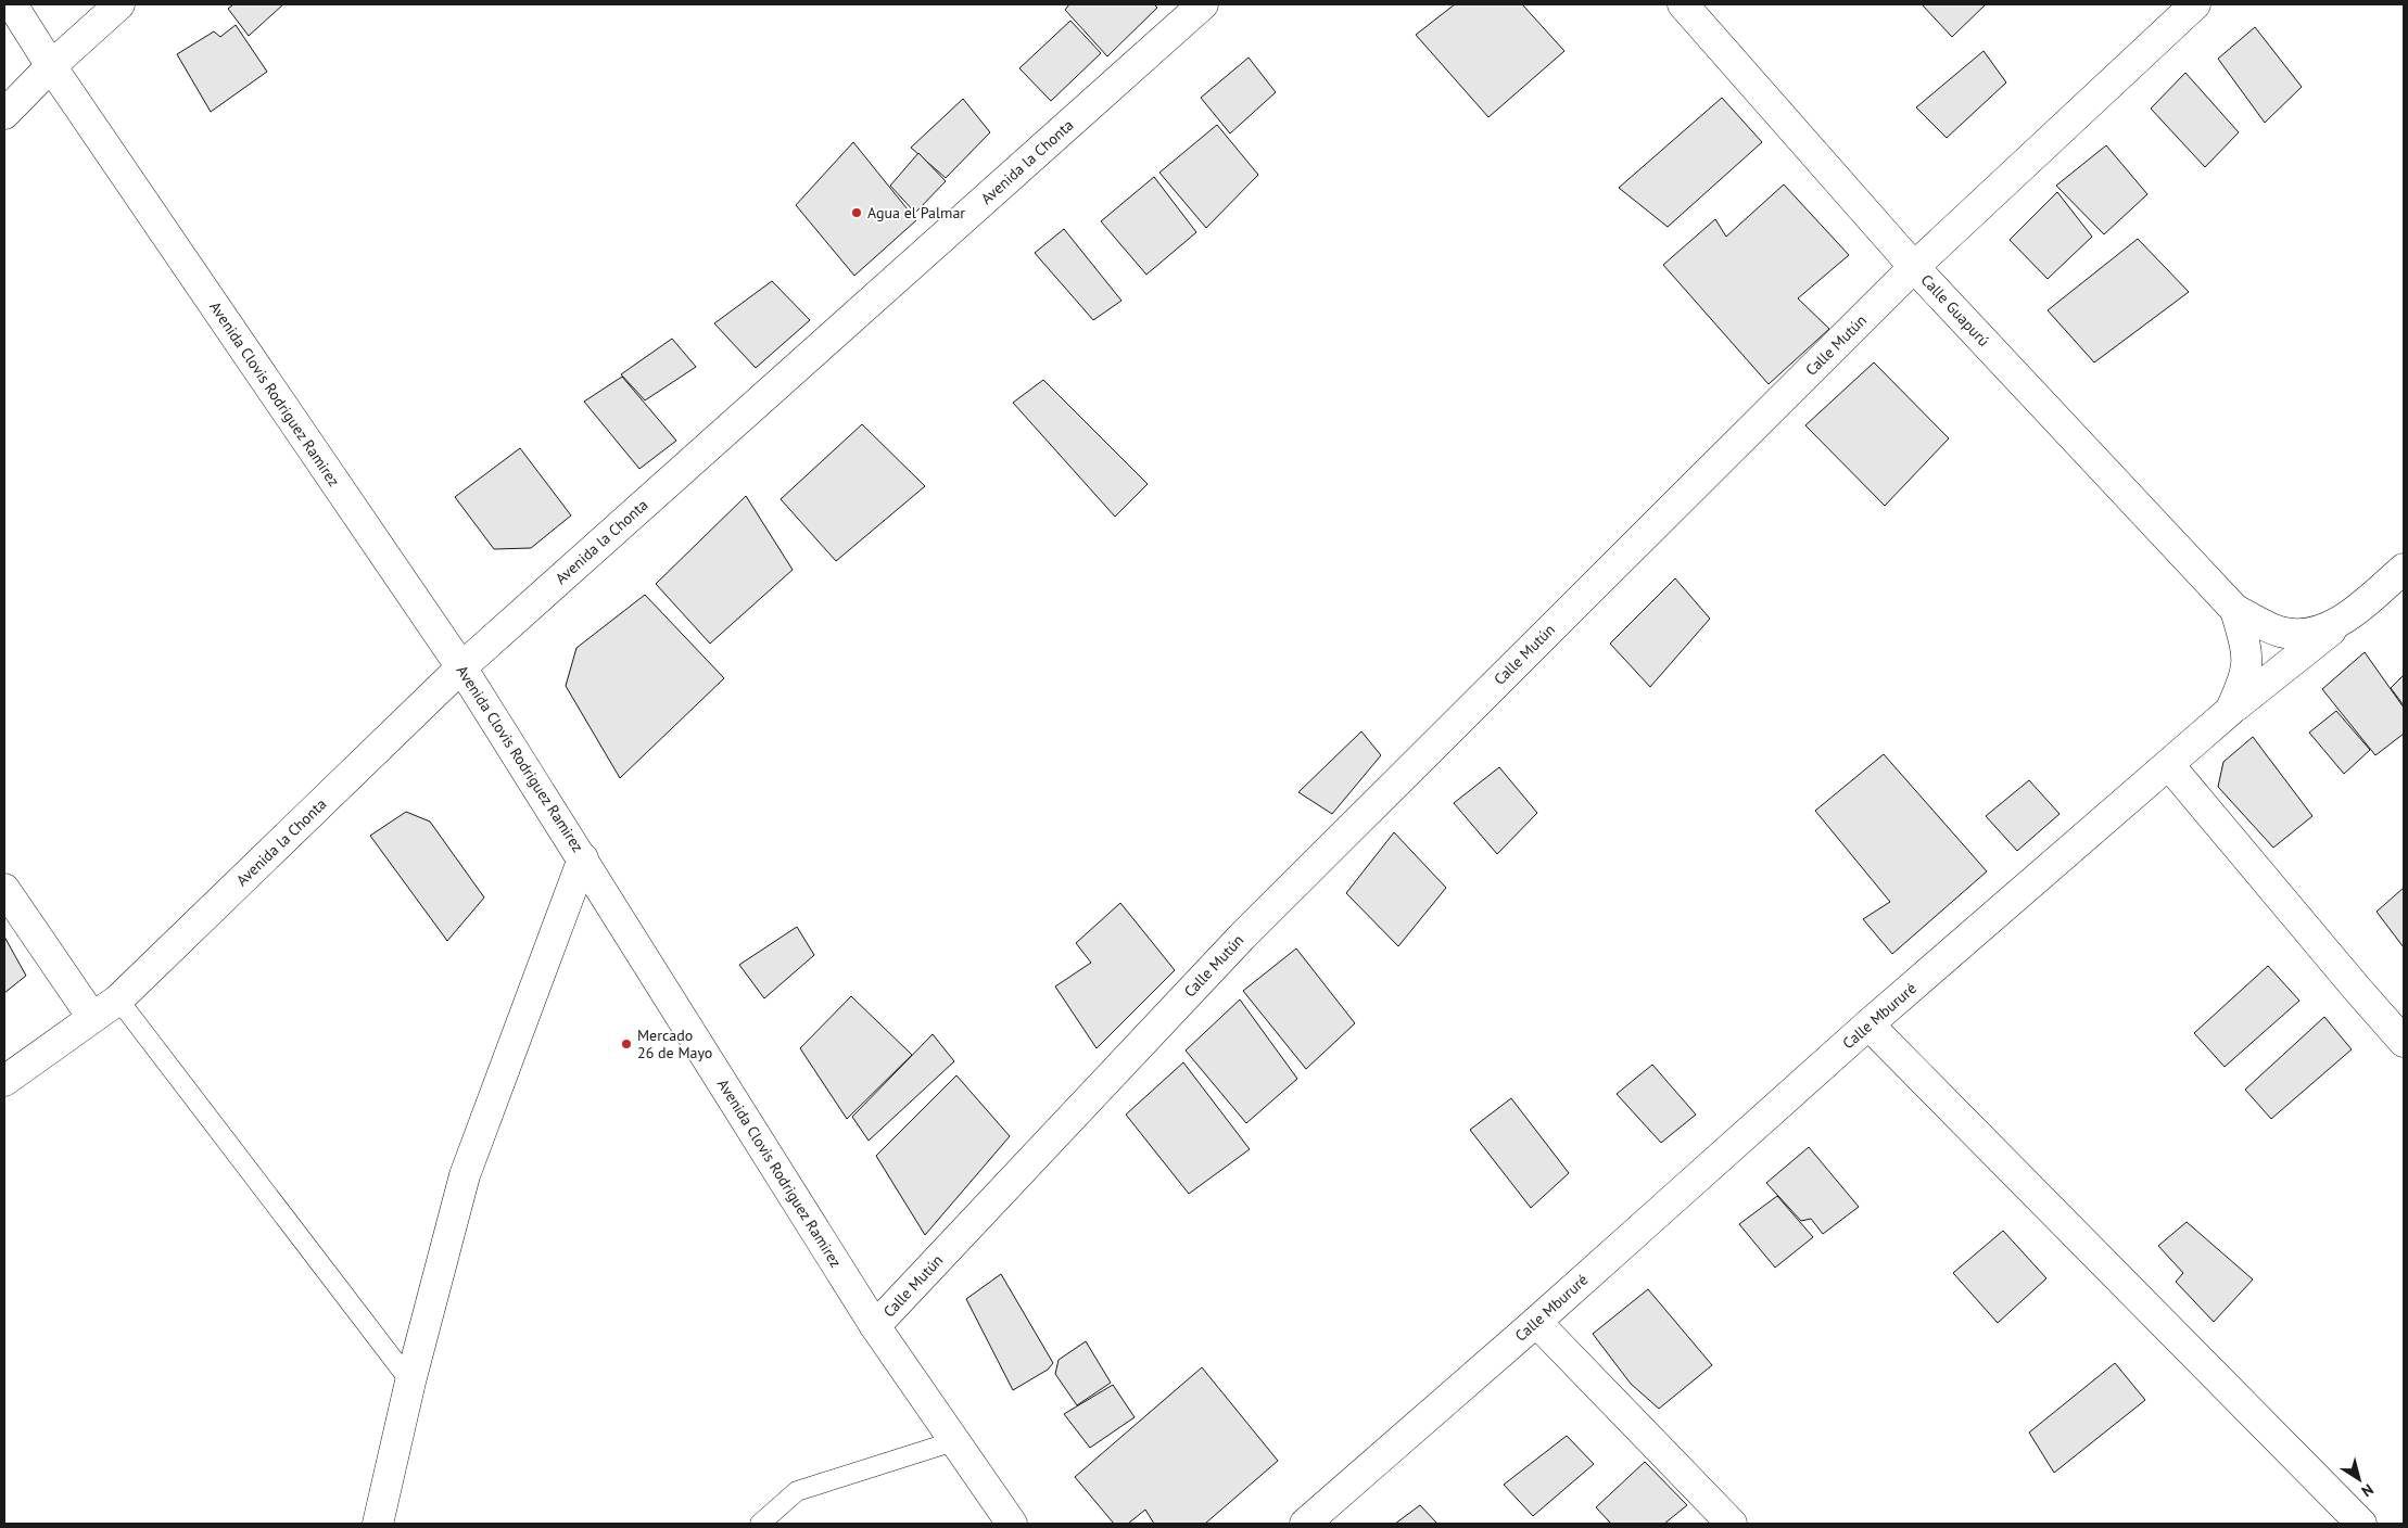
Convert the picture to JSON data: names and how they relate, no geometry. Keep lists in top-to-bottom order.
{
  "streets": {
    "street": [
      "Avenida la Chonta",
      "Calle Guapurú",
      "Calle Mutún",
      "Avenida Clovis Rodriguez Ramirez",
      "Calle Mbururé"
    ]
  },
  "crossings": [
    ["Avenida la Chonta", "Avenida Clovis Rodriguez Ramirez"],
    ["Calle Guapurú", "Calle Mutún"],
    ["Calle Guapurú", "Calle Mbururé"],
    ["Calle Mutún", "Avenida Clovis Rodriguez Ramirez"]
  ],
  "places": ["Agua el Palmar", "Mercado 26 de Mayo"],
  "north": "bottom right"
}
